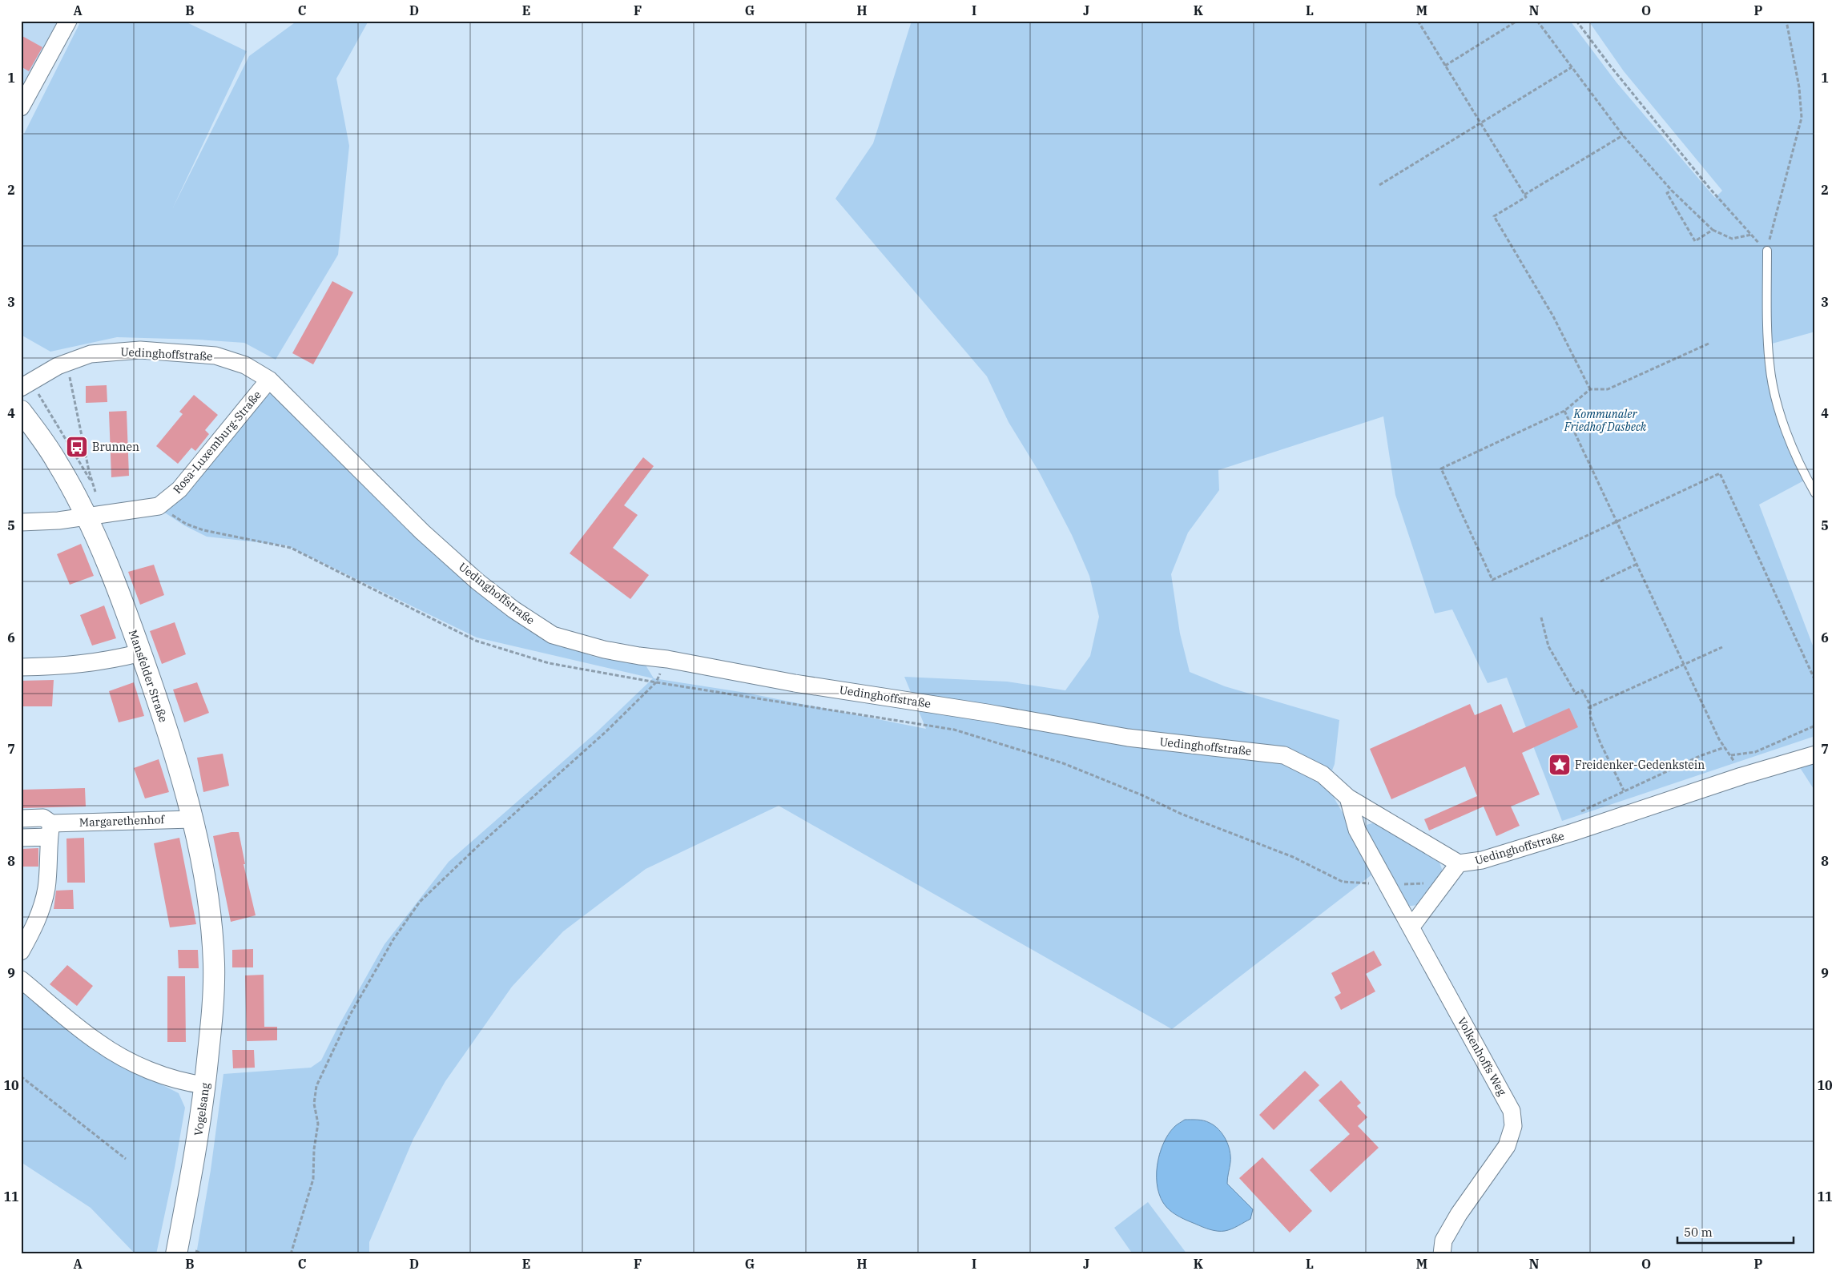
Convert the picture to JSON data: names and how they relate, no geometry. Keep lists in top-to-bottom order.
{
  "streets": {
    "street": [
      "Uedinghoffstraße",
      "Rosa-Luxemburg-Straße",
      "Mansfelder Straße",
      "Margarethenhof",
      "Volkenhoffs Weg",
      "Vogelsang"
    ]
  },
  "crossings": [
    ["Uedinghoffstraße", "Rosa-Luxemburg-Straße"],
    ["Uedinghoffstraße", "Volkenhoffs Weg"],
    ["Mansfelder Straße", "Margarethenhof"],
    ["Mansfelder Straße", "Vogelsang"]
  ],
  "parks": ["Kommunaler Friedhof Dasbeck"],
  "places": {
    "bus stop": ["Brunnen"],
    "place": ["Freidenker-Gedenkstein"]
  },
  "scale_bar": "50 m",
  "grid": {
    "columns": [
      "A",
      "B",
      "C",
      "D",
      "E",
      "F",
      "G",
      "H",
      "I",
      "J",
      "K",
      "L",
      "M",
      "N",
      "O",
      "P"
    ],
    "rows": [
      "1",
      "2",
      "3",
      "4",
      "5",
      "6",
      "7",
      "8",
      "9",
      "10",
      "11"
    ]
  }
}
